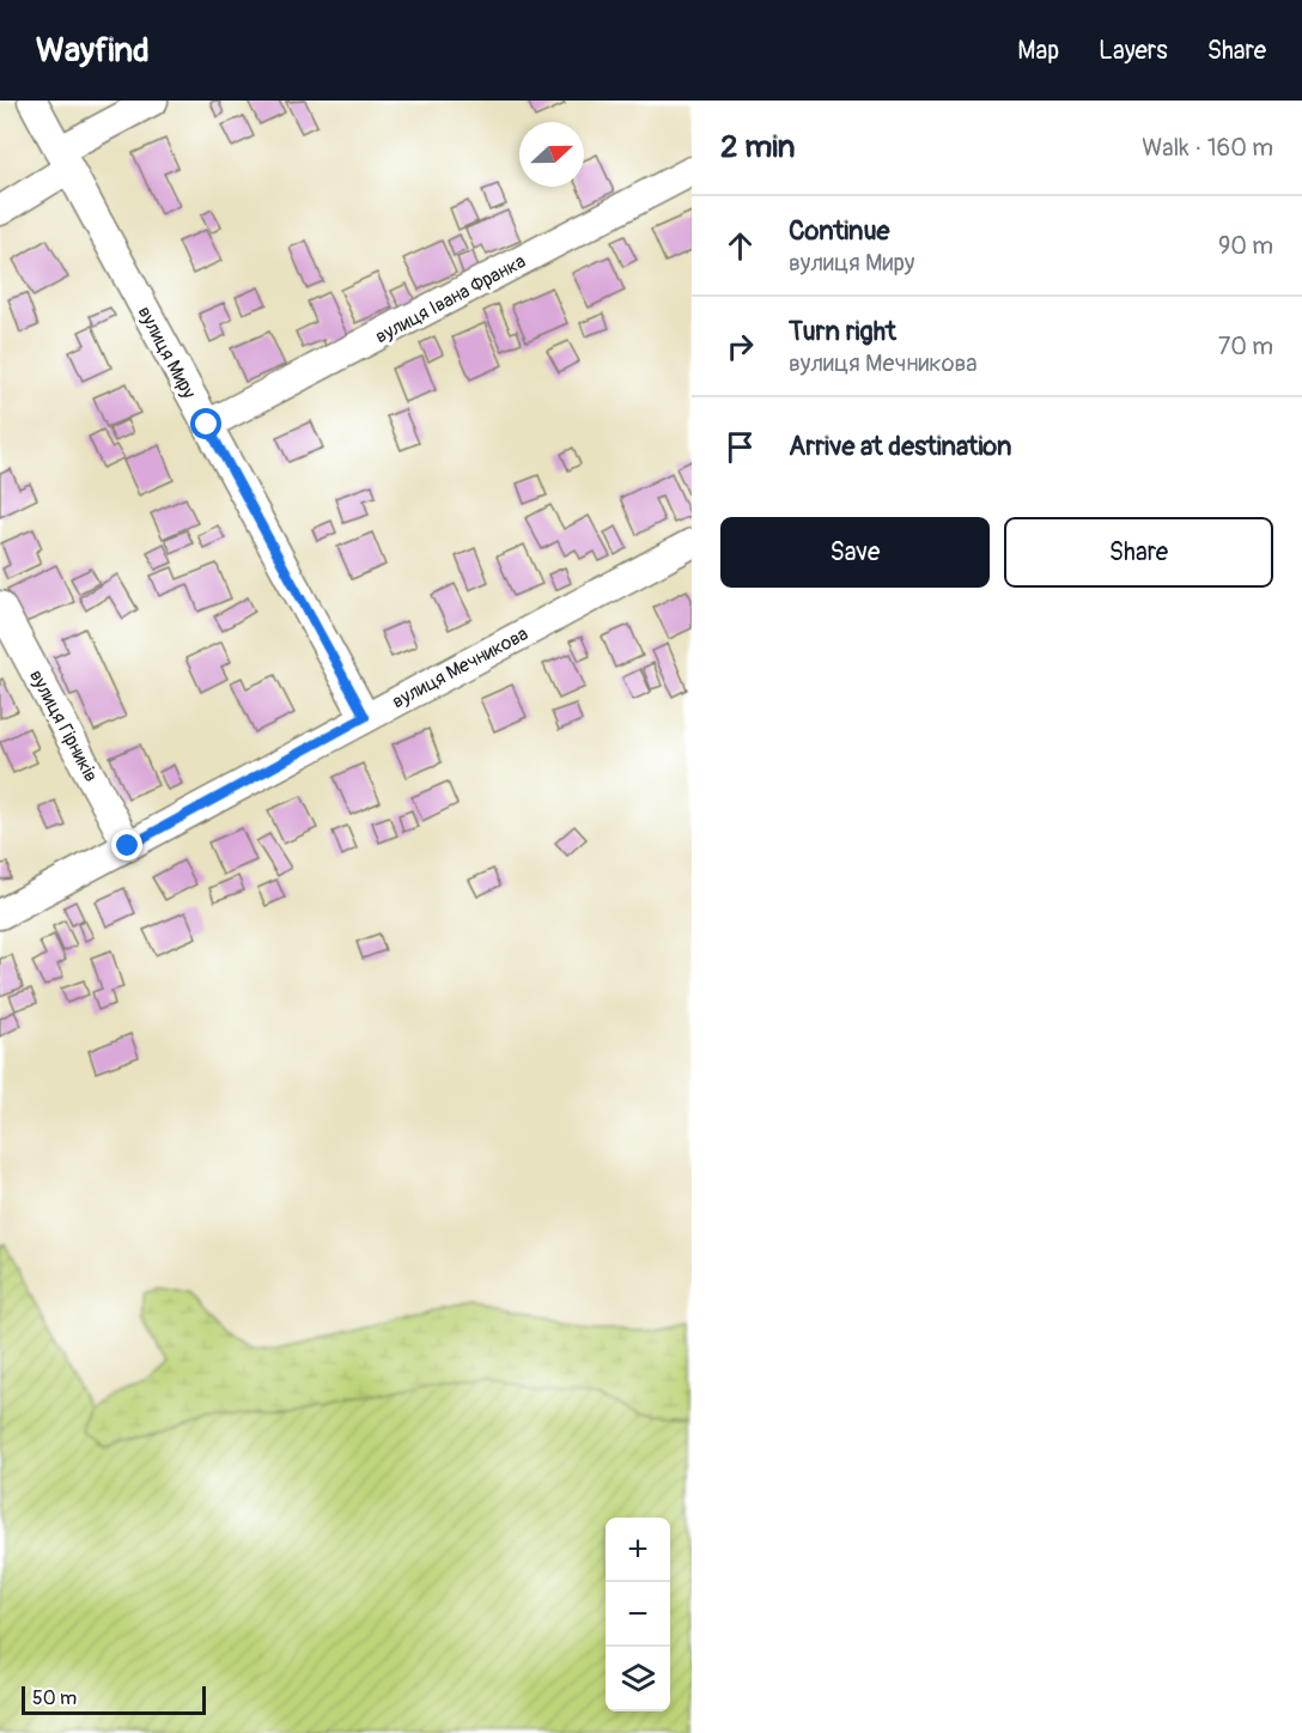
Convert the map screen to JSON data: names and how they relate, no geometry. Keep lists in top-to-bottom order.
{
  "streets": {
    "street": [
      "вулиця Івана Франка",
      "вулиця Миру",
      "вулиця Мечникова",
      "вулиця Гірників"
    ]
  },
  "crossings": [
    ["вулиця Івана Франка", "вулиця Миру"],
    ["вулиця Миру", "вулиця Мечникова"],
    ["вулиця Мечникова", "вулиця Гірників"]
  ],
  "scale_bar": "50 m",
  "north": "right",
  "page": {
    "header": "Wayfind",
    "nav": ["Map", "Layers", "Share"],
    "heading": ["2 min", "Walk · 160 m"],
    "list": [
      ["Continue", "вулиця Миру", "90 m"],
      ["Turn right", "вулиця Мечникова", "70 m"],
      "Arrive at destination"
    ],
    "buttons": ["Save", "Share"],
    "map_buttons": ["+", "−"],
    "scale": "50 m"
  }
}
